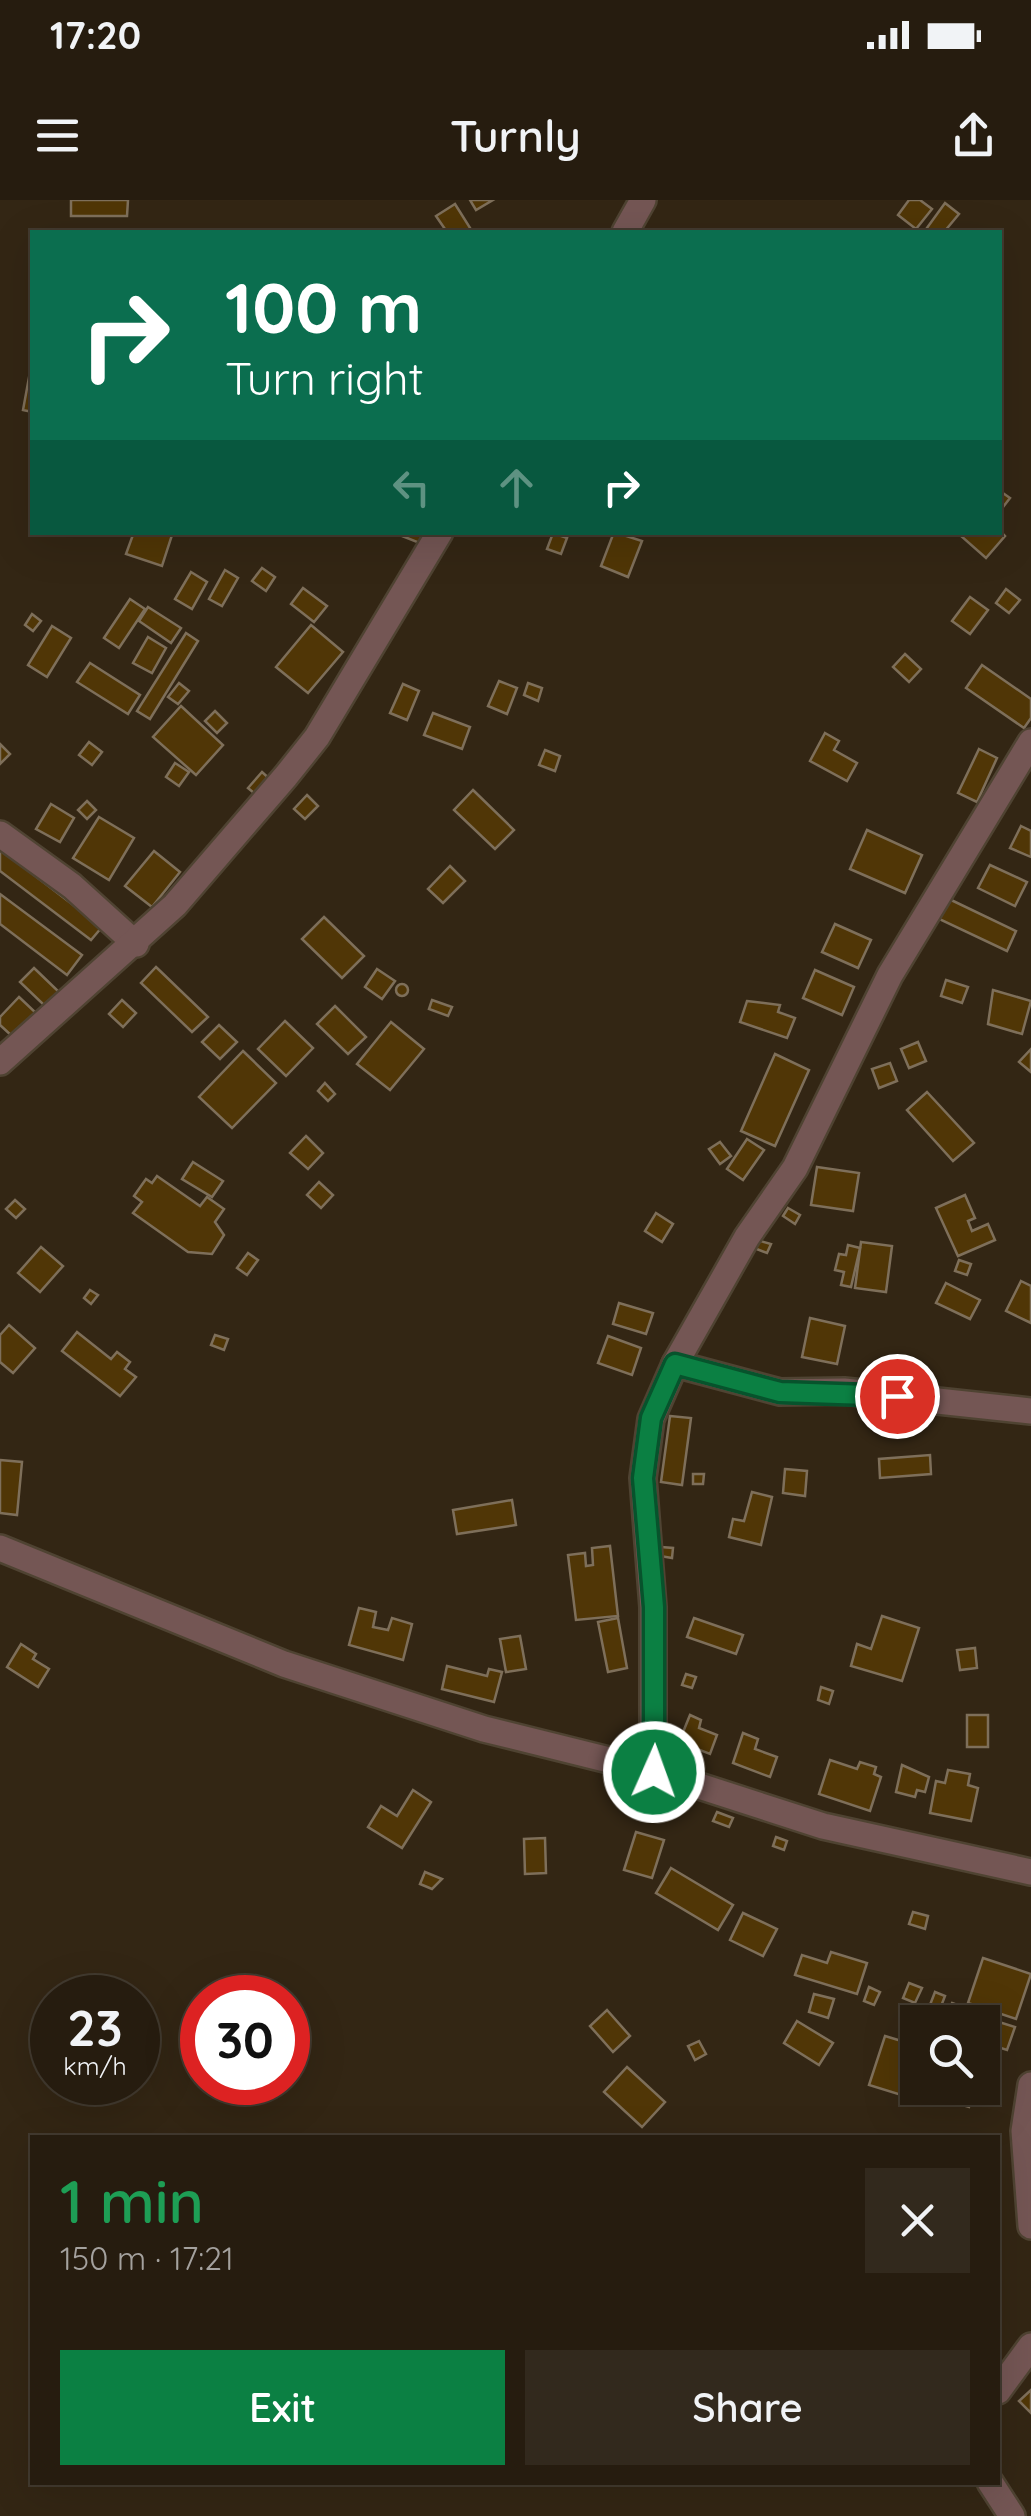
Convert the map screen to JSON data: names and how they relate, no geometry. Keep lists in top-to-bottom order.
{
  "page": {
    "status": "17:20",
    "header": "Turnly",
    "turn": ["100 m", "Turn right"],
    "speed": "23 km/h",
    "limit": "30",
    "heading": ["1 min", "150 m · 17:21"],
    "buttons": ["Exit", "Share"]
  }
}
